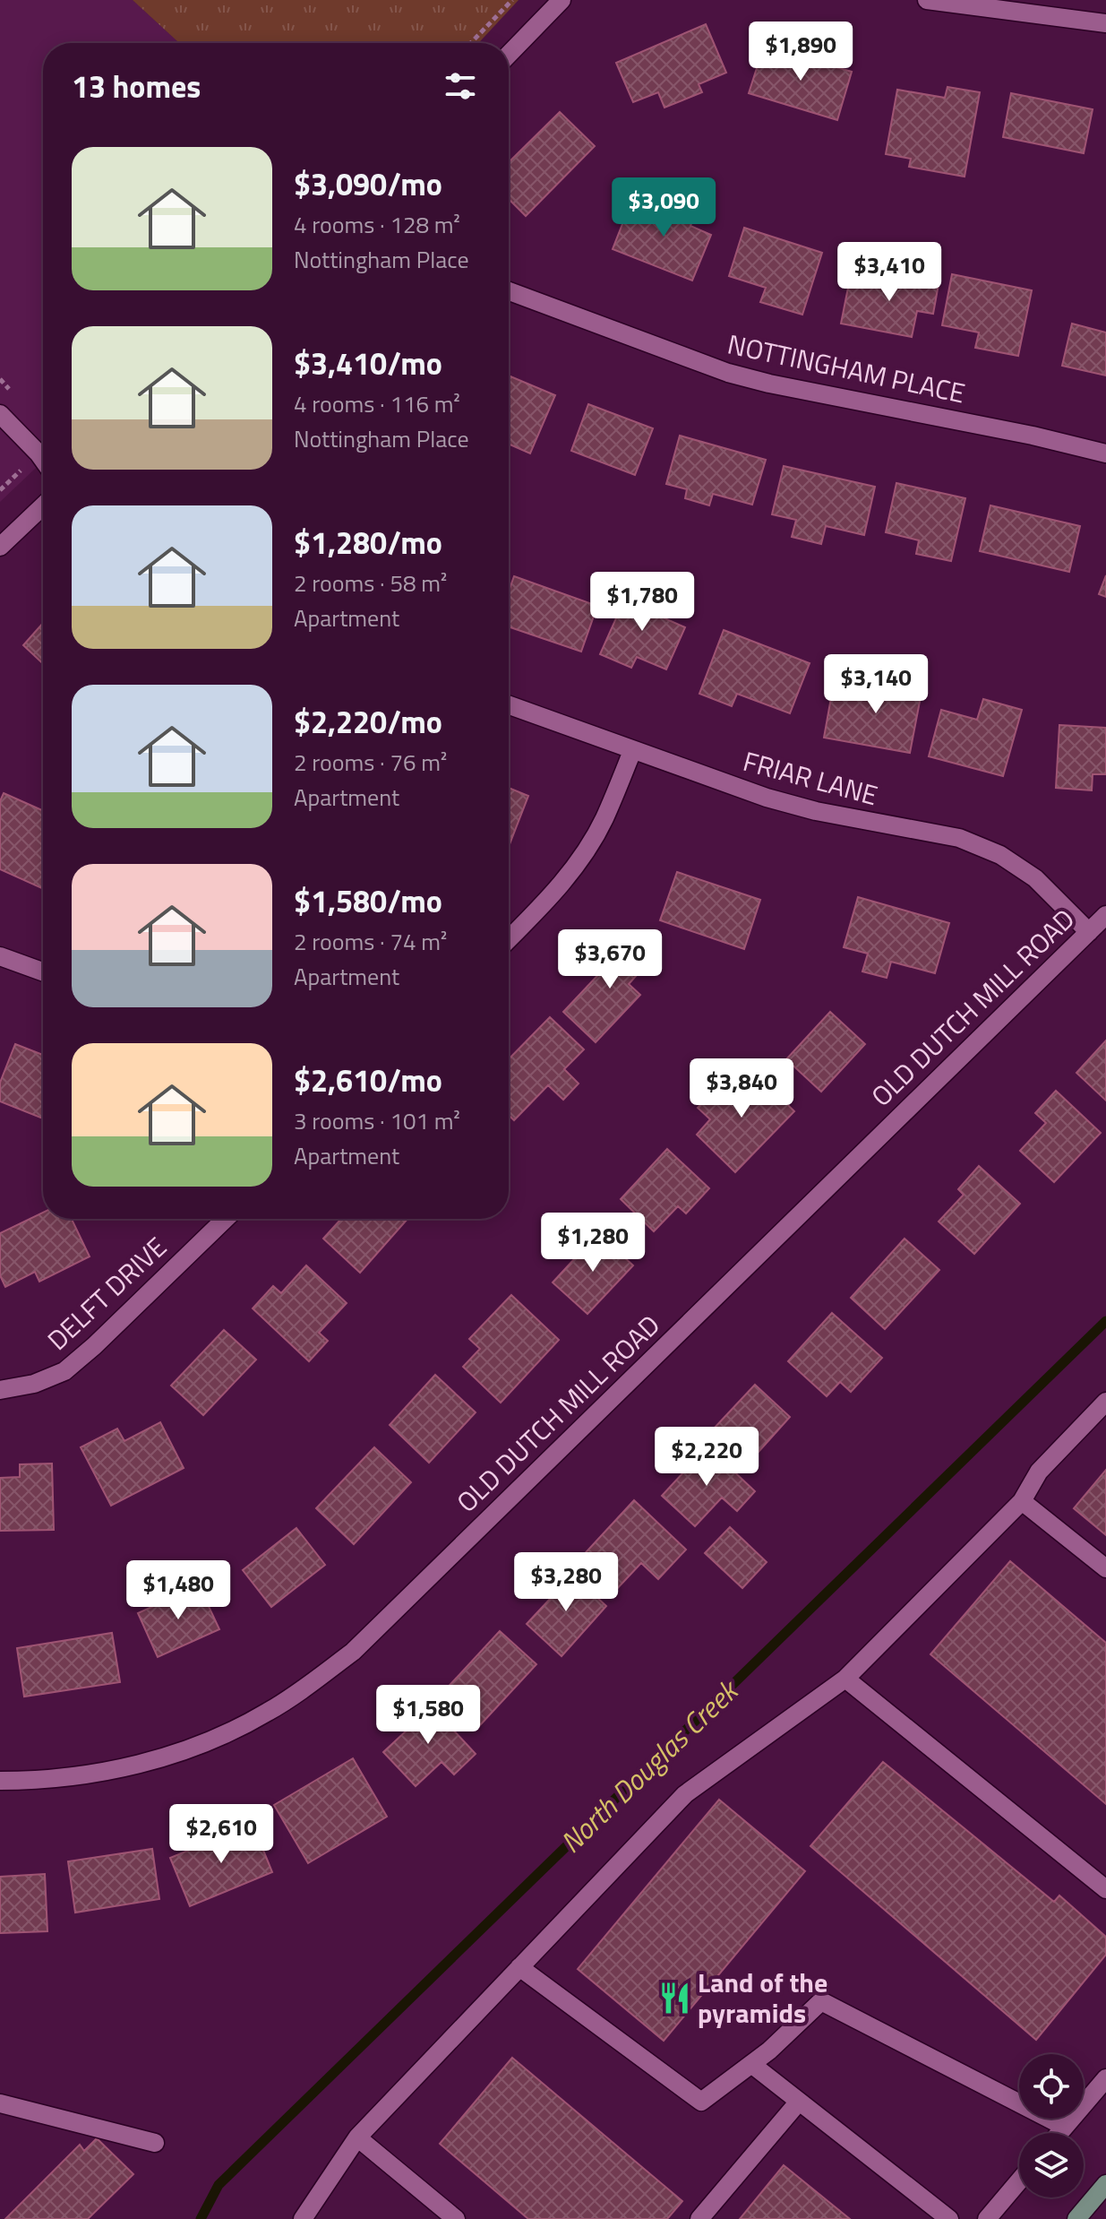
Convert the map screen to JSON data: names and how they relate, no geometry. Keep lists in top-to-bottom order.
{
  "streets": {
    "street": [
      "NOTTINGHAM PLACE",
      "FRIAR LANE",
      "OLD DUTCH MILL ROAD",
      "DELFT DRIVE"
    ]
  },
  "crossings": [
    ["FRIAR LANE", "OLD DUTCH MILL ROAD"]
  ],
  "water": ["North Douglas Creek"],
  "places": {
    "restaurant": ["Land of the pyramids"]
  },
  "page": {
    "price": [
      "$1,890",
      "$3,090",
      "$3,410",
      "$1,780",
      "$3,140",
      "$3,670",
      "$3,840",
      "$1,280",
      "$2,220",
      "$3,280",
      "$1,480",
      "$1,580",
      "$2,610"
    ],
    "heading": "13 homes",
    "list": [
      {
        "name": "$3,090/mo",
        "note": "4 rooms · 128 m² · Nottingham Place"
      },
      {
        "name": "$3,410/mo",
        "note": "4 rooms · 116 m² · Nottingham Place"
      },
      {
        "name": "$1,280/mo",
        "note": "2 rooms · 58 m² · Apartment"
      },
      {
        "name": "$2,220/mo",
        "note": "2 rooms · 76 m² · Apartment"
      },
      {
        "name": "$1,580/mo",
        "note": "2 rooms · 74 m² · Apartment"
      },
      {
        "name": "$2,610/mo",
        "note": "3 rooms · 101 m² · Apartment"
      }
    ]
  }
}
